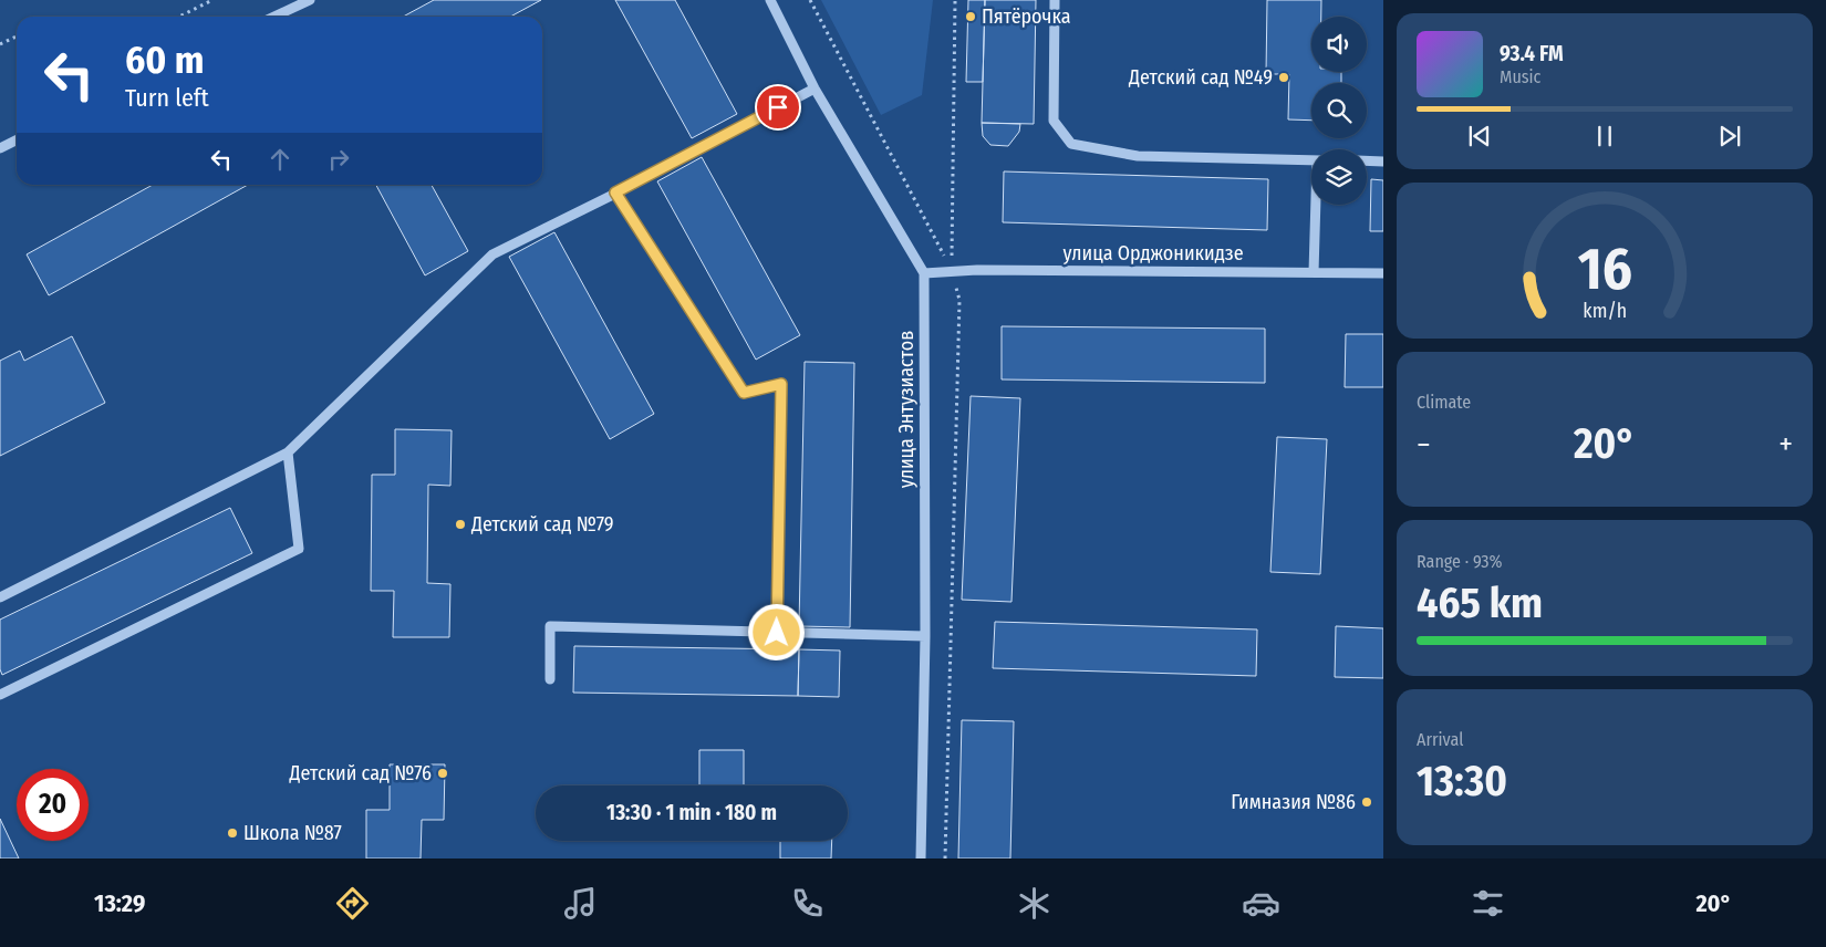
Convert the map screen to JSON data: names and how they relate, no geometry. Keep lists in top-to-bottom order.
{
  "streets": {
    "street": ["улица Орджоникидзе", "улица Энтузиастов"]
  },
  "crossings": [
    ["улица Орджоникидзе", "улица Энтузиастов"]
  ],
  "places": [
    "Пятёрочка",
    "Детский сад №49",
    "Детский сад №79",
    "Детский сад №76",
    "Гимназия №86",
    "Школа №87"
  ],
  "page": {
    "turn": ["60 m", "Turn left"],
    "song": ["93.4 FM", "Music"],
    "tile": [
      "Climate",
      ["Range · 93%", "465 km"],
      ["Arrival", "13:30"]
    ],
    "heat": ["−", "20°", "+"],
    "limit": "20",
    "trip": "13:30 · 1 min · 180 m",
    "tabs": ["13:29", "20°"],
    "gauge": ["16", "km/h"]
  }
}
